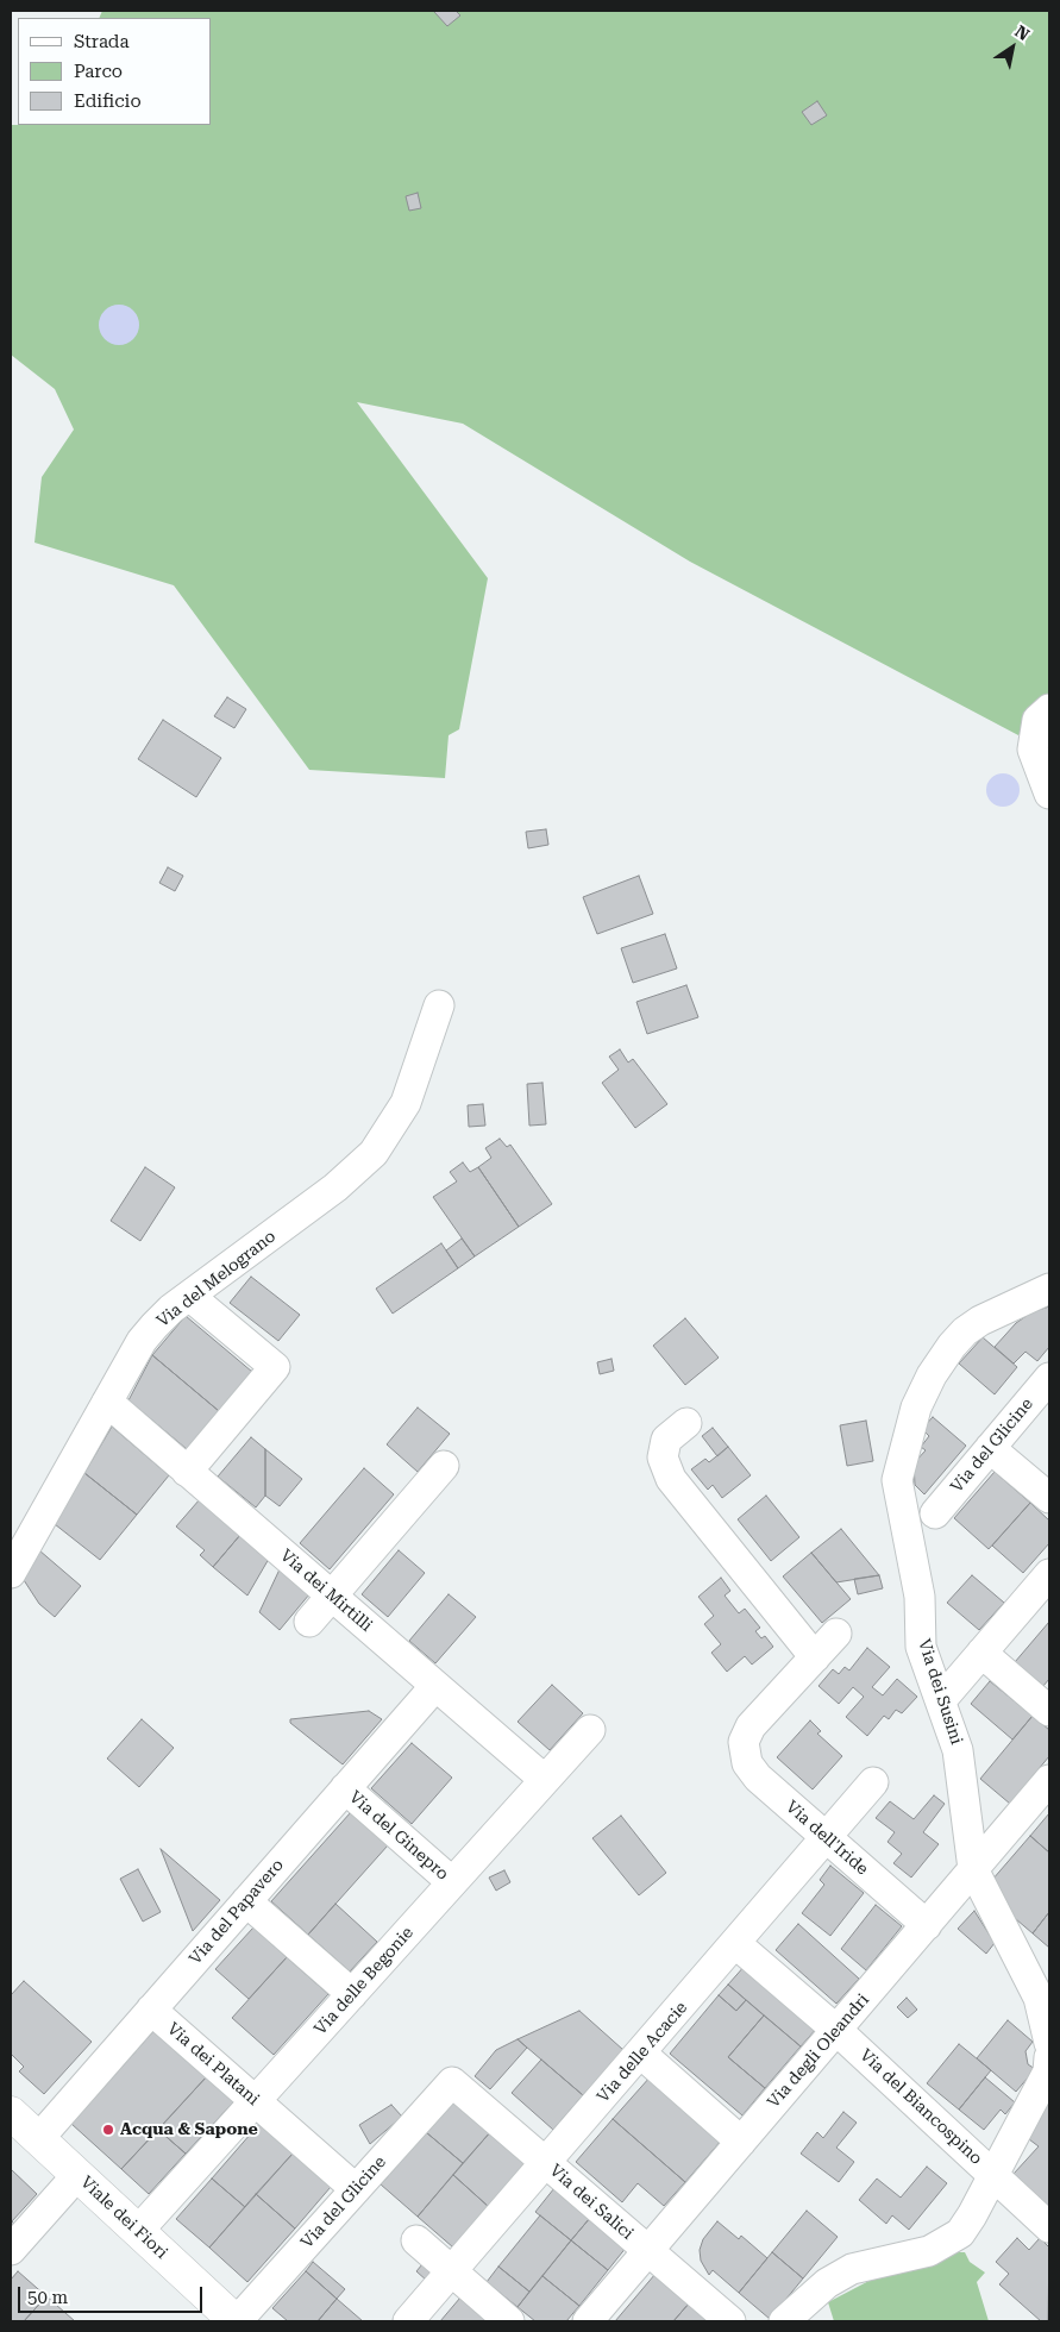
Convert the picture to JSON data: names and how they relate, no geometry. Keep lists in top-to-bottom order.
{
  "streets": {
    "street": [
      "Via del Melograno",
      "Via del Glicine",
      "Via dei Mirtilli",
      "Via dei Susini",
      "Via del Ginepro",
      "Via dell'Iride",
      "Via del Papavero",
      "Via delle Begonie",
      "Via degli Oleandri",
      "Via delle Acacie",
      "Via dei Platani",
      "Via del Biancospino",
      "Via dei Salici",
      "Viale dei Fiori"
    ]
  },
  "crossings": [
    ["Via del Melograno", "Via dei Mirtilli"],
    ["Via del Glicine", "Via dei Platani"],
    ["Via del Glicine", "Via dei Salici"],
    ["Via del Glicine", "Viale dei Fiori"],
    ["Via dei Mirtilli", "Via del Papavero"],
    ["Via dei Mirtilli", "Via delle Begonie"],
    ["Via dei Susini", "Via degli Oleandri"],
    ["Via dei Susini", "Via del Biancospino"],
    ["Via del Ginepro", "Via del Papavero"],
    ["Via del Ginepro", "Via delle Begonie"],
    ["Via dell'Iride", "Via degli Oleandri"],
    ["Via dell'Iride", "Via delle Acacie"],
    ["Via del Papavero", "Via dei Platani"],
    ["Via del Papavero", "Viale dei Fiori"],
    ["Via delle Begonie", "Via dei Platani"],
    ["Via delle Begonie", "Viale dei Fiori"],
    ["Via degli Oleandri", "Via del Biancospino"],
    ["Via degli Oleandri", "Via dei Salici"],
    ["Via delle Acacie", "Via del Biancospino"],
    ["Via delle Acacie", "Via dei Salici"]
  ],
  "places": ["Acqua & Sapone"],
  "legend": ["Strada", "Parco", "Edificio"],
  "scale_bar": "50 m",
  "north": "top right"
}
